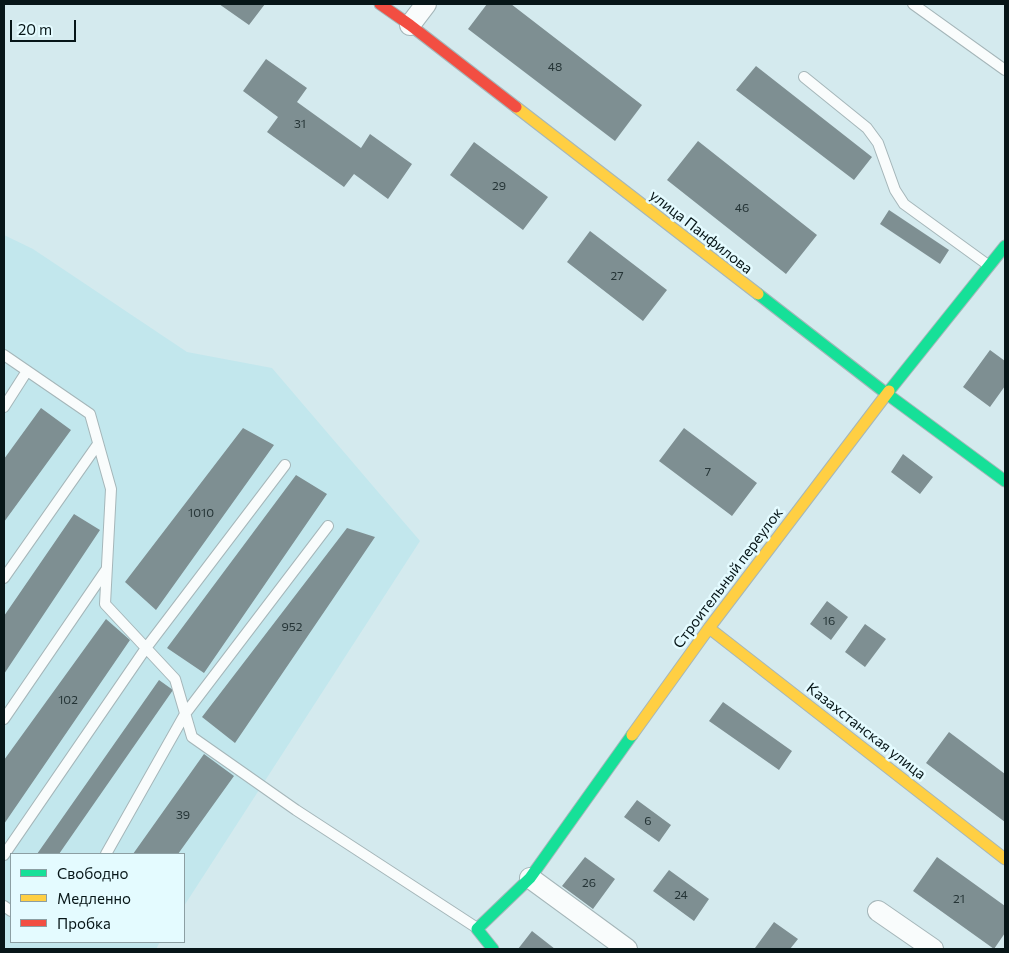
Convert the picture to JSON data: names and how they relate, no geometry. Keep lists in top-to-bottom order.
{
  "streets": {
    "street": ["улица Панфилова", "Строительный переулок", "Казахстанская улица"]
  },
  "crossings": [
    ["улица Панфилова", "Строительный переулок"],
    ["Строительный переулок", "Казахстанская улица"]
  ],
  "house_numbers": [
    "48",
    "31",
    "29",
    "46",
    "27",
    "7",
    "1010",
    "16",
    "952",
    "102",
    "39",
    "6",
    "26",
    "24",
    "21"
  ],
  "legend": ["Свободно", "Медленно", "Пробка"],
  "scale_bar": "20 m"
}
